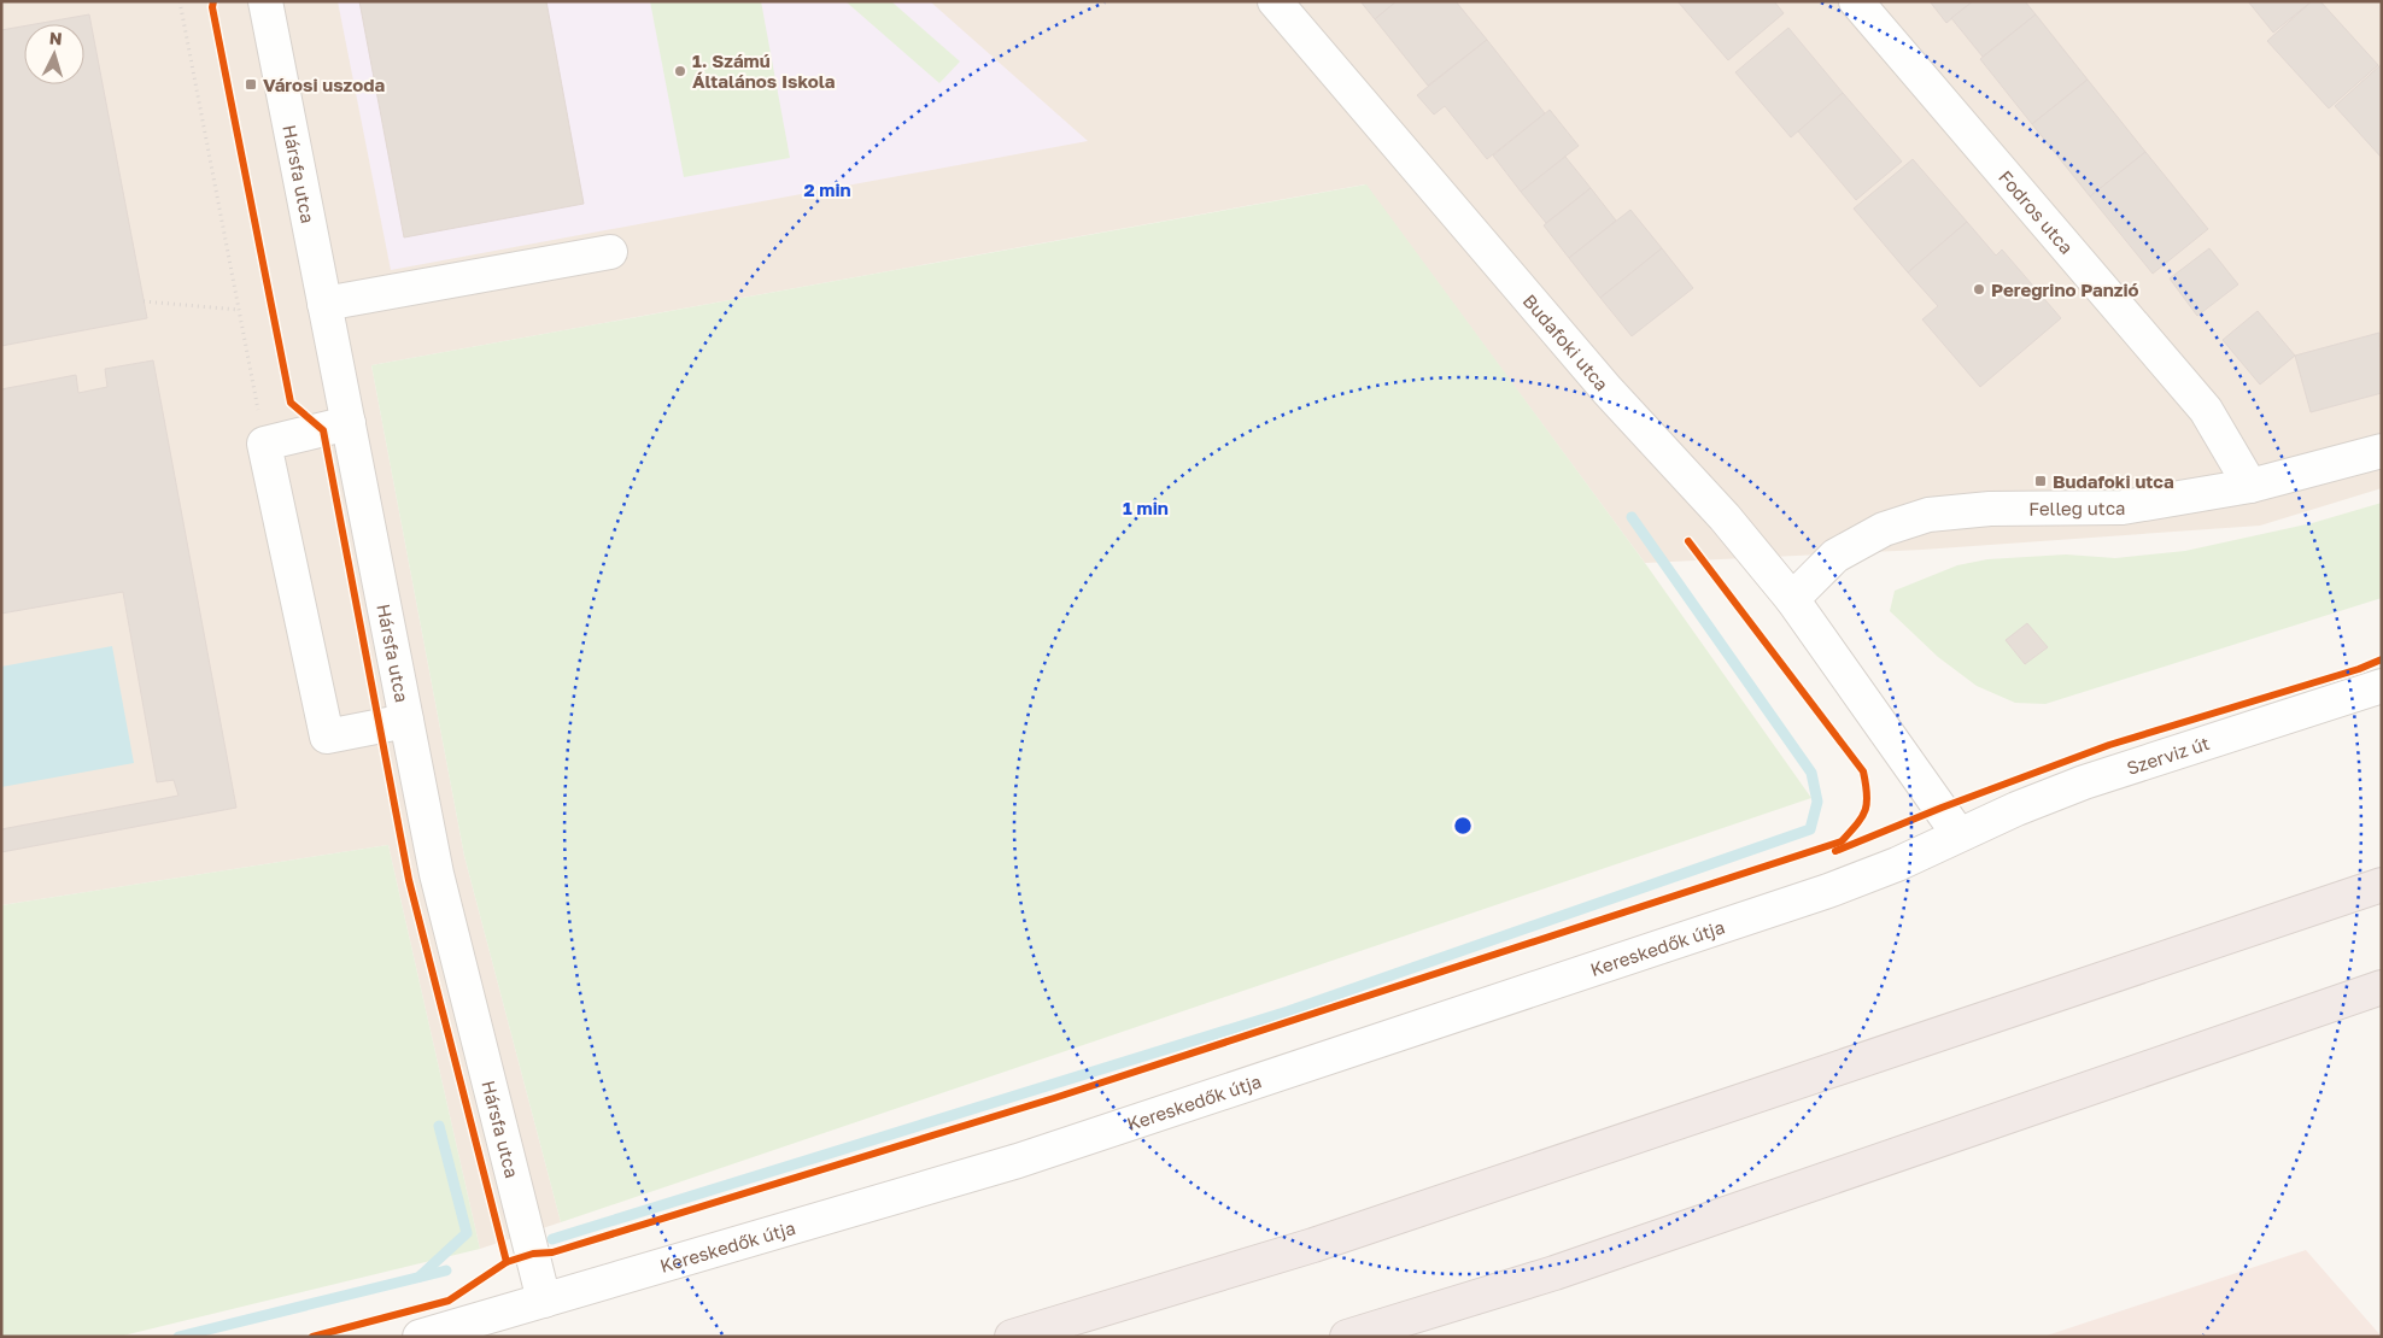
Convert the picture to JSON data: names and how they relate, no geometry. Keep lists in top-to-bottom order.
{
  "streets": {
    "street": [
      "Hársfa utca",
      "Fodros utca",
      "Budafoki utca",
      "Felleg utca",
      "Szerviz út",
      "Kereskedők útja"
    ]
  },
  "crossings": [
    ["Hársfa utca", "Kereskedők útja"],
    ["Fodros utca", "Felleg utca"],
    ["Budafoki utca", "Felleg utca"],
    ["Budafoki utca", "Szerviz út"],
    ["Budafoki utca", "Kereskedők útja"],
    ["Szerviz út", "Kereskedők útja"]
  ],
  "places": {
    "other": ["1. Számú Általános Iskola", "Peregrino Panzió"],
    "transit": ["Városi uszoda", "Budafoki utca"]
  },
  "north": "top",
  "rings": ["2 min", "1 min"]
}
